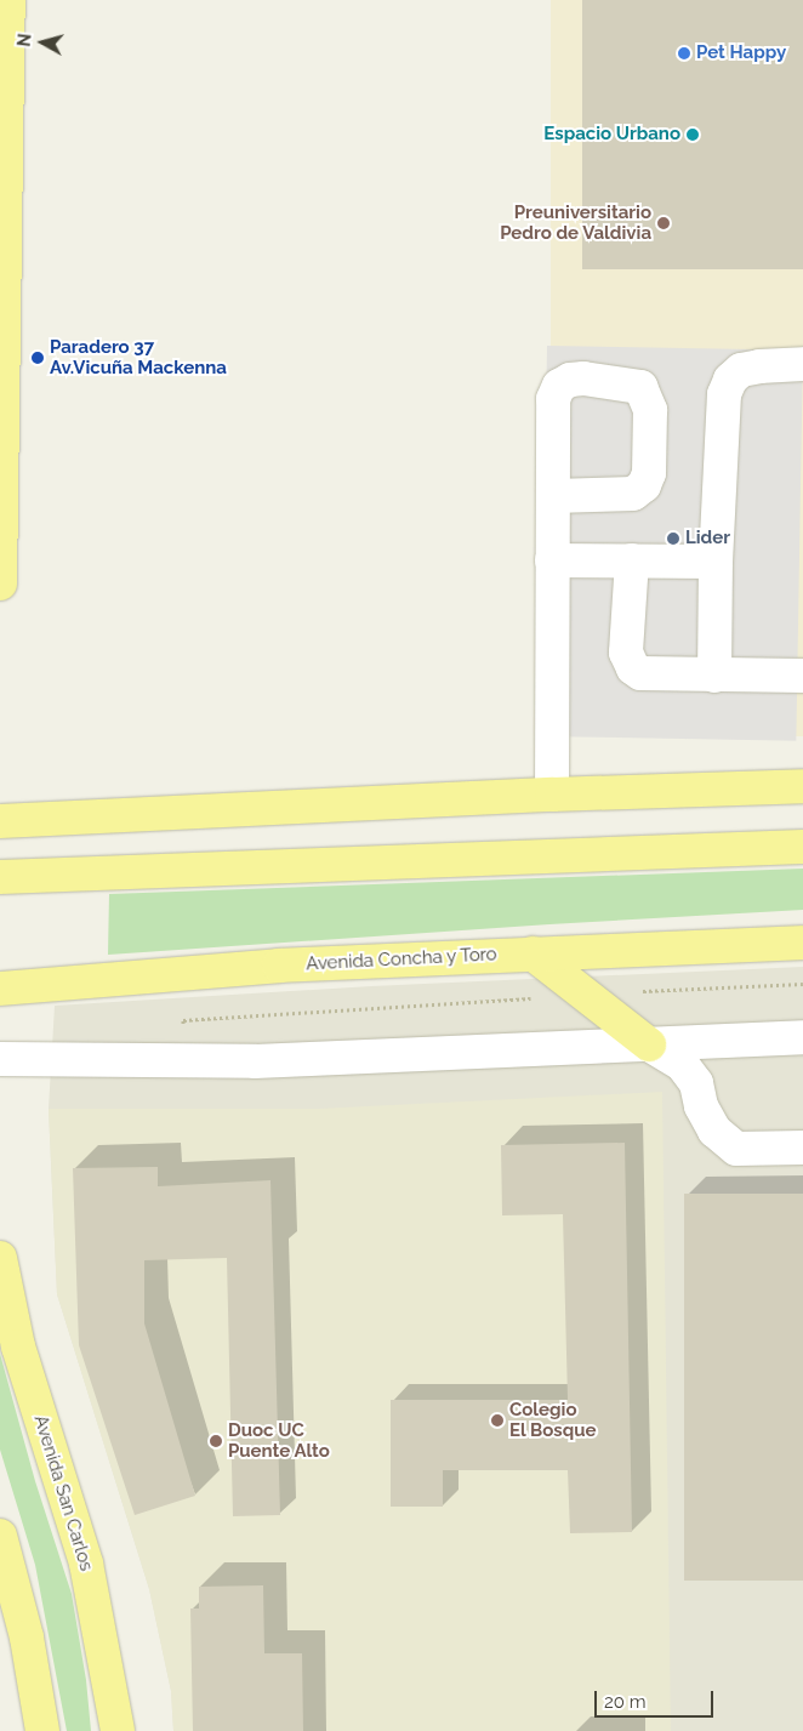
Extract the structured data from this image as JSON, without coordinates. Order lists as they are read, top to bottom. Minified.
{"streets":{"main road":["Avenida Concha y Toro","Avenida San Carlos"]},"places":["Pet Happy","Espacio Urbano","Preuniversitario Pedro de Valdivia","Paradero 37 Av.Vicuña Mackenna","Lider","Colegio El Bosque","Duoc UC Puente Alto"],"scale_bar":"20 m","north":"left"}
